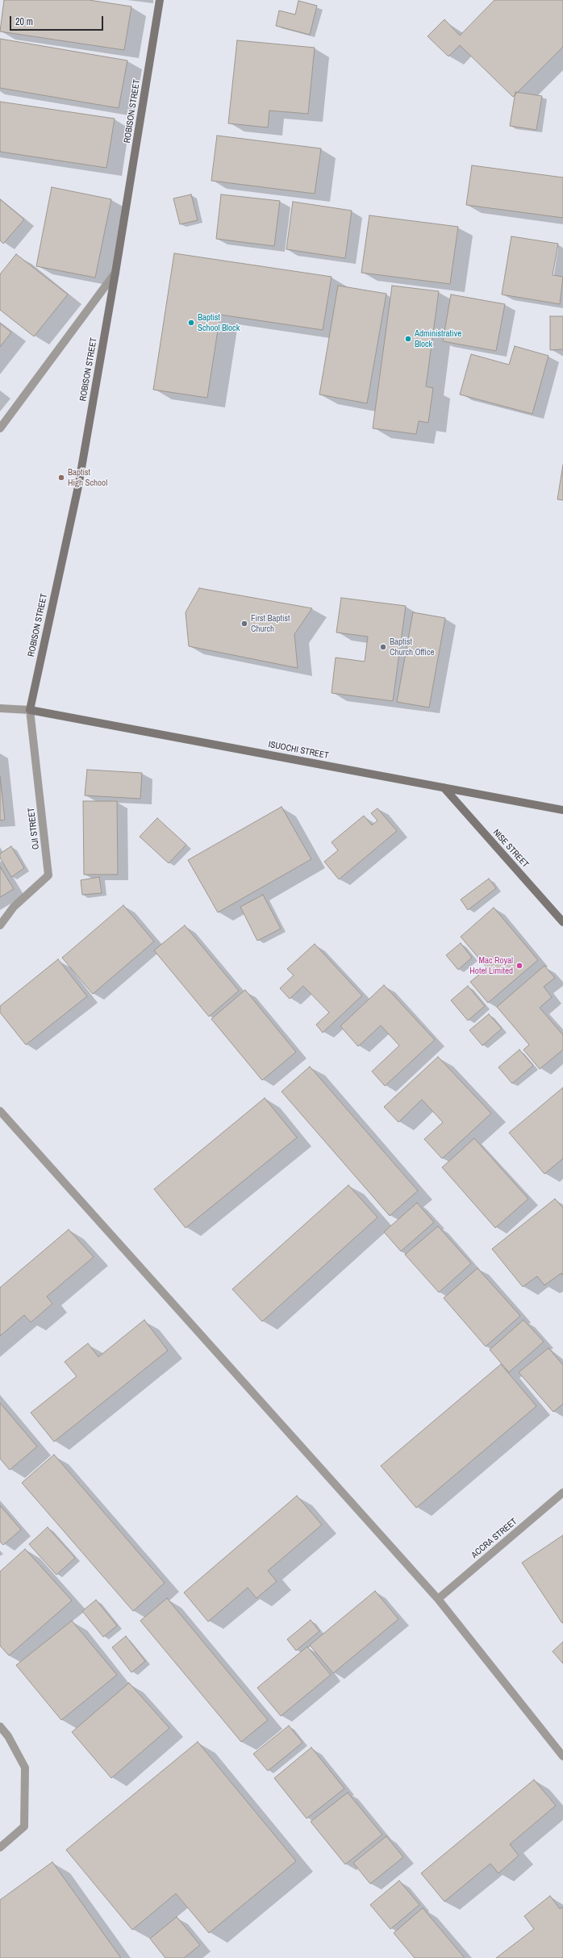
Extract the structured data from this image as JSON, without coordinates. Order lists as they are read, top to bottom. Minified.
{"streets":{"main road":["ROBISON STREET","ISUOCHI STREET","NISE STREET"],"street":["OJI STREET","ACCRA STREET"]},"crossings":[["ROBISON STREET","ISUOCHI STREET"],["ROBISON STREET","OJI STREET"],["ISUOCHI STREET","OJI STREET"],["ISUOCHI STREET","NISE STREET"]],"places":["Baptist School Block","Administrative Block","Baptist High School","First Baptist Church","Baptist Church Office","Mac Royal Hotel Limited"],"scale_bar":"20 m"}
